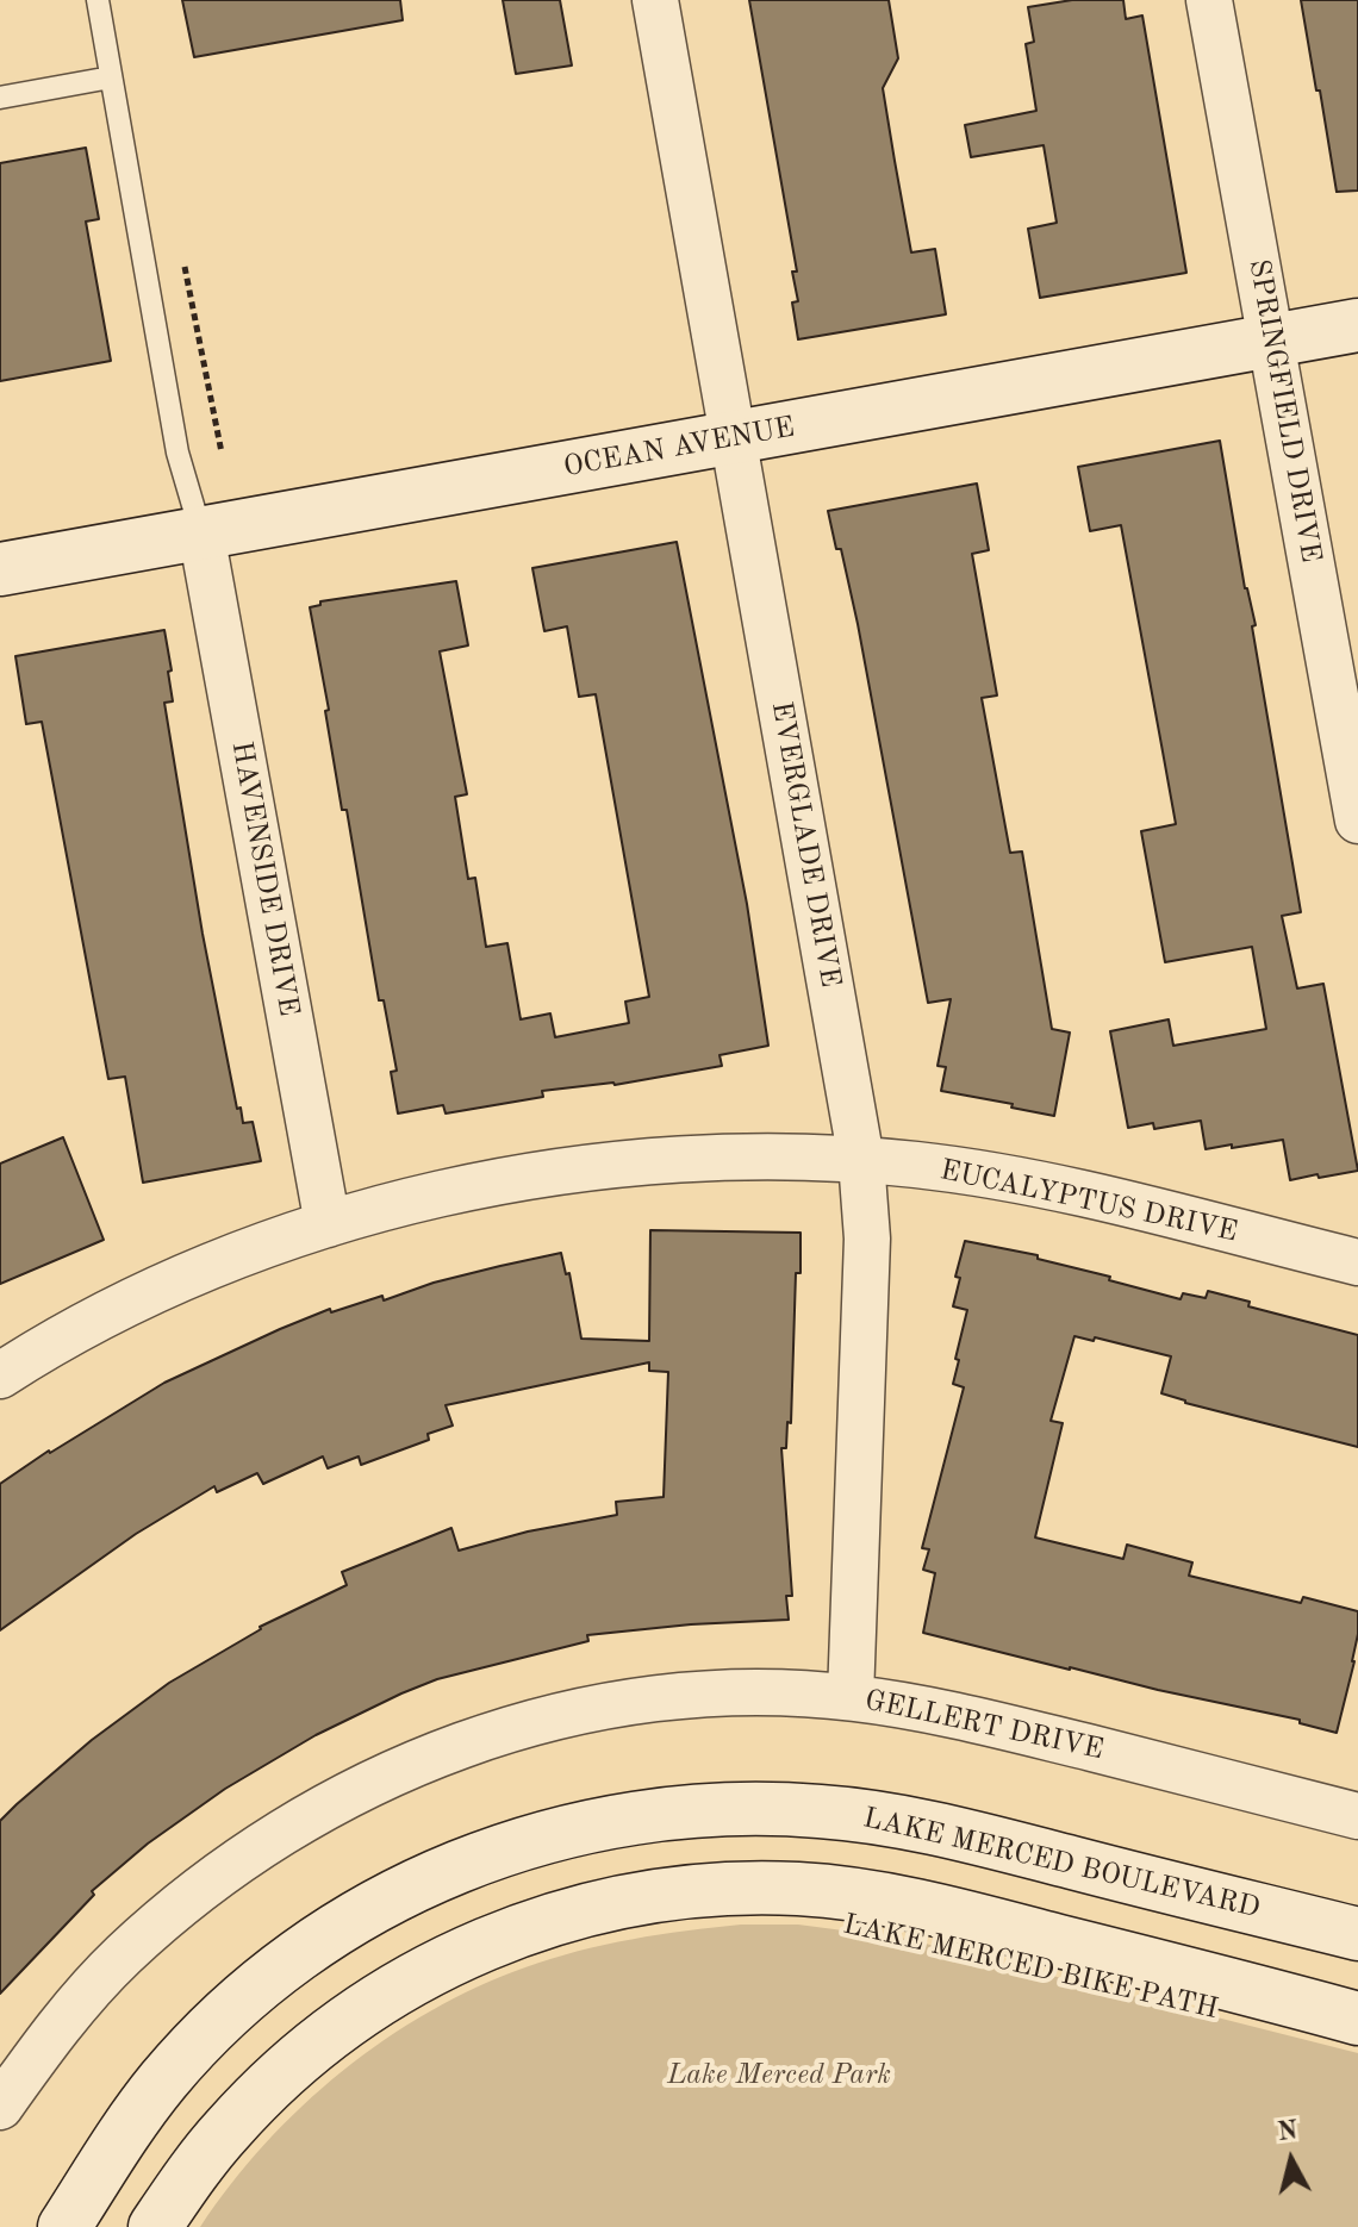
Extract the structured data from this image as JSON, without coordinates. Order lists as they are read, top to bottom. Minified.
{"streets":{"main road":["OCEAN AVENUE","LAKE MERCED BOULEVARD"],"street":["SPRINGFIELD DRIVE","EVERGLADE DRIVE","HAVENSIDE DRIVE","EUCALYPTUS DRIVE","GELLERT DRIVE"]},"crossings":[["SPRINGFIELD DRIVE","OCEAN AVENUE"],["OCEAN AVENUE","EVERGLADE DRIVE"],["OCEAN AVENUE","HAVENSIDE DRIVE"],["EVERGLADE DRIVE","EUCALYPTUS DRIVE"],["EVERGLADE DRIVE","GELLERT DRIVE"],["HAVENSIDE DRIVE","EUCALYPTUS DRIVE"]],"parks":["Lake Merced Park"],"north":"top"}
